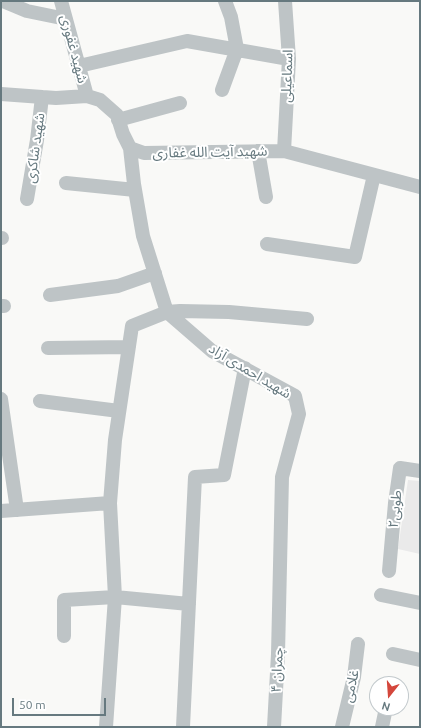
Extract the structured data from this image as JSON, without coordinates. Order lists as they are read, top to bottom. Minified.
{"streets":{"street":["شهید غفوری","اسماعیلی","شهید شاکری","شهید آیت الله غفاری","شهید احمدی آزاد","طوبی۲","چمران ۴","غلامی"]},"crossings":[["اسماعیلی","شهید آیت الله غفاری"],["شهید احمدی آزاد","چمران ۴"]],"scale_bar":"50 m","north":"bottom"}
